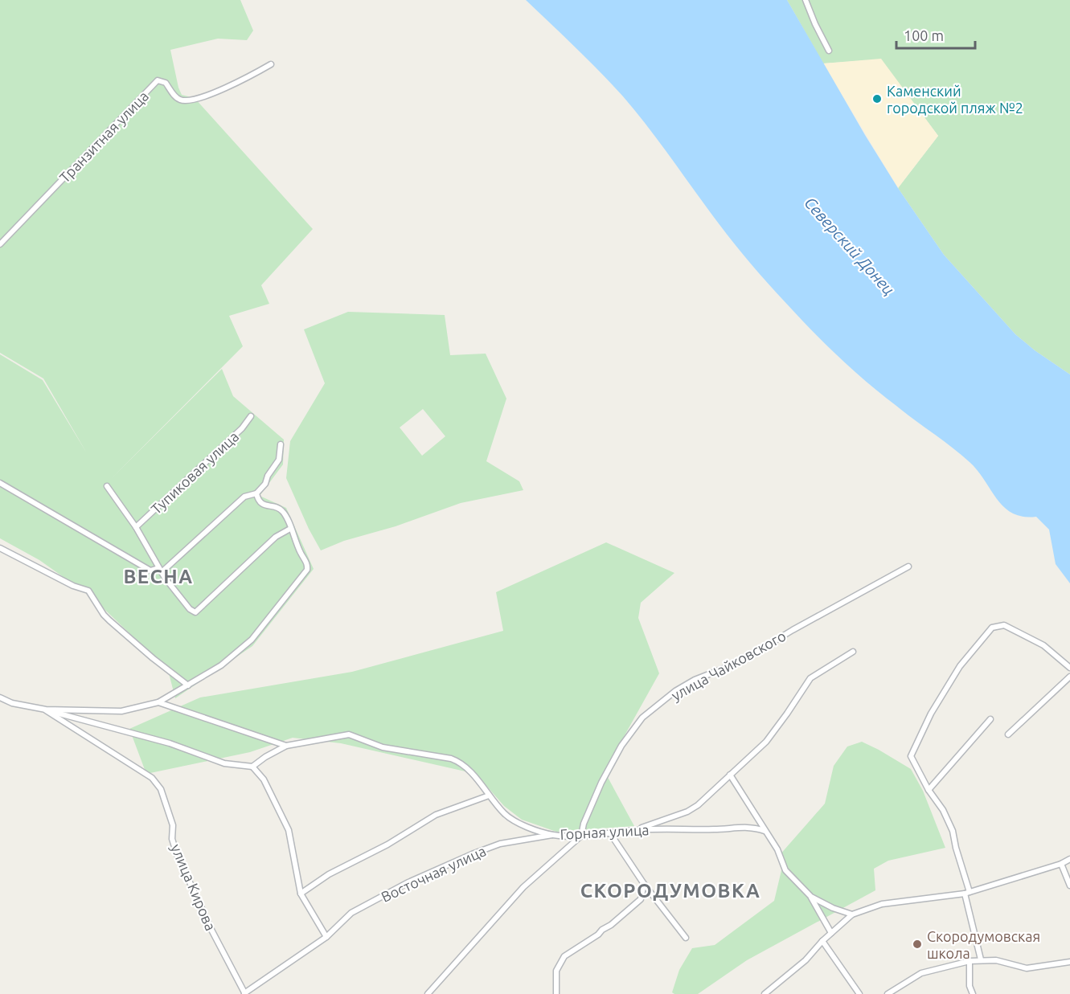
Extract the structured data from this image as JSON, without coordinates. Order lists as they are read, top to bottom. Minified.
{"streets":{"street":["Транзитная улица","Тупиковая улица","улица Чайковского","Горная улица","Восточная улица","улица Кирова"]},"crossings":[["улица Чайковского","Горная улица"],["Горная улица","Восточная улица"],["Восточная улица","улица Кирова"]],"districts":["ВЕСНА","СКОРОДУМОВКА"],"water":["Северский Донец"],"places":["Каменский городской пляж №2","Скородумовская школа"],"scale_bar":"100 m"}
